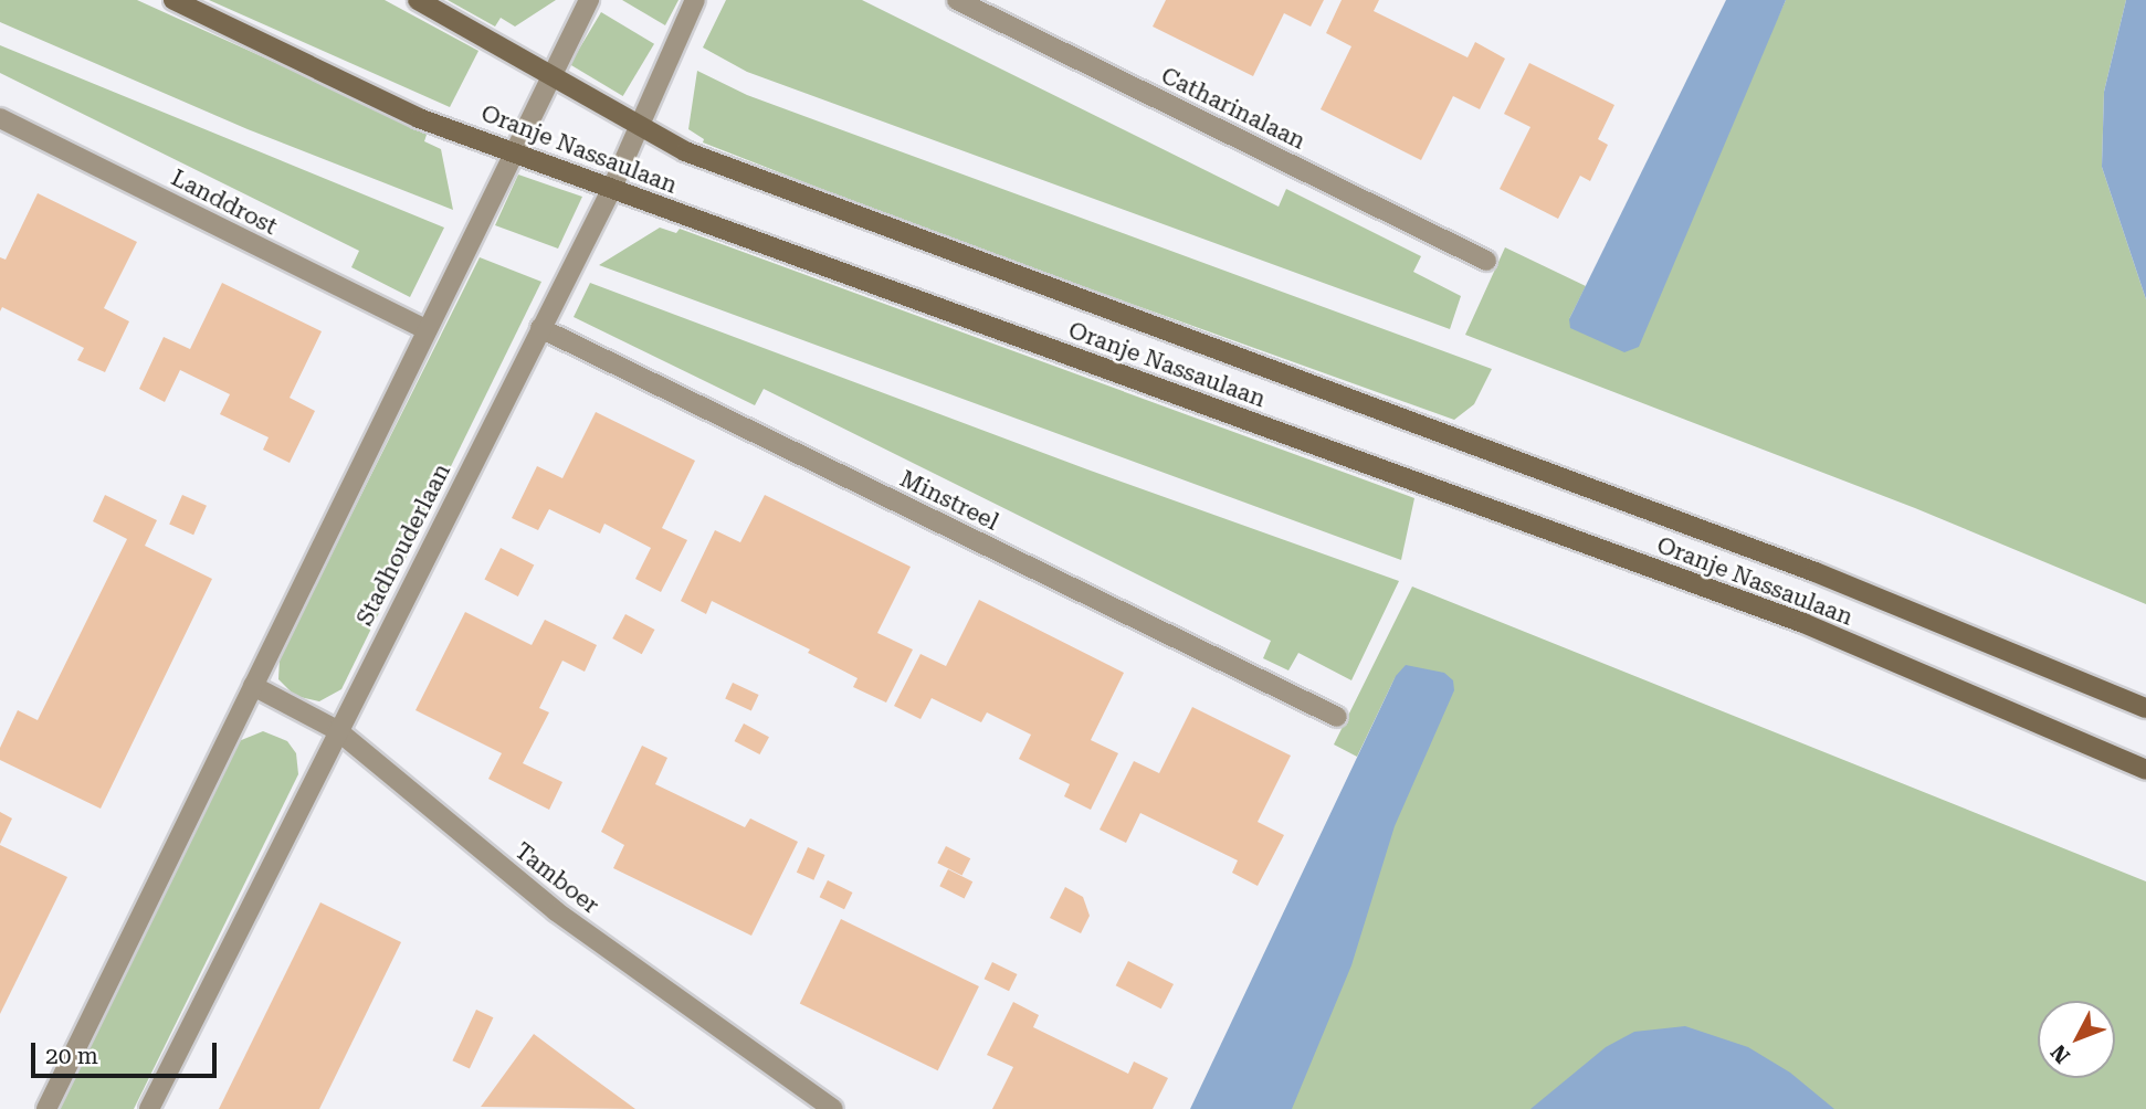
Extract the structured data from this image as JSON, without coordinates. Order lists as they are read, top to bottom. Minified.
{"streets":{"street":["Catharinalaan","Oranje Nassaulaan","Landdrost","Minstreel","Stadhouderlaan","Tamboer"]},"crossings":[["Oranje Nassaulaan","Stadhouderlaan"],["Minstreel","Stadhouderlaan"],["Stadhouderlaan","Tamboer"]],"scale_bar":"20 m","north":"bottom left"}
